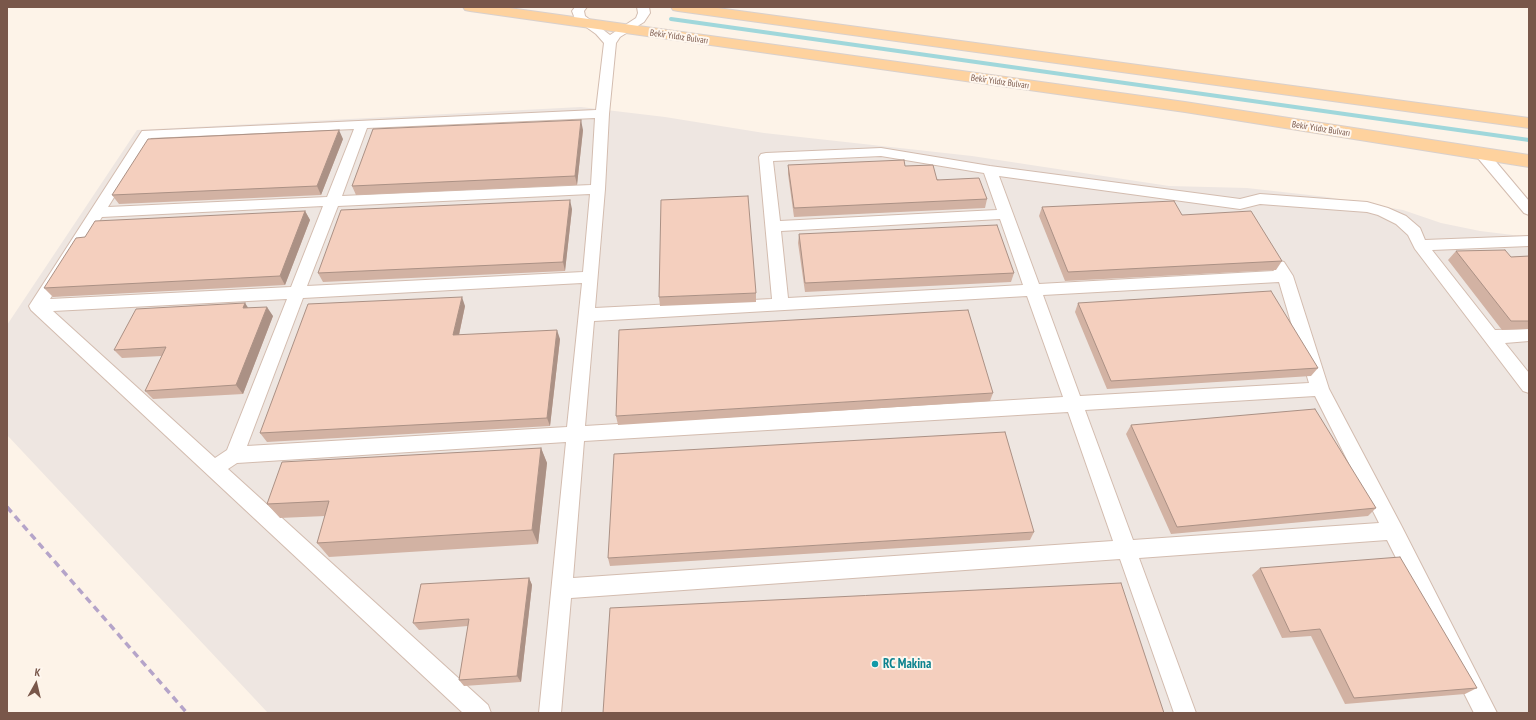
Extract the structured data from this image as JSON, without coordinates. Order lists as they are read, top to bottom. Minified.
{"streets":{"main road":["Bekir Yıldız Bulvarı"]},"places":["RC Makina"],"north":"top"}
